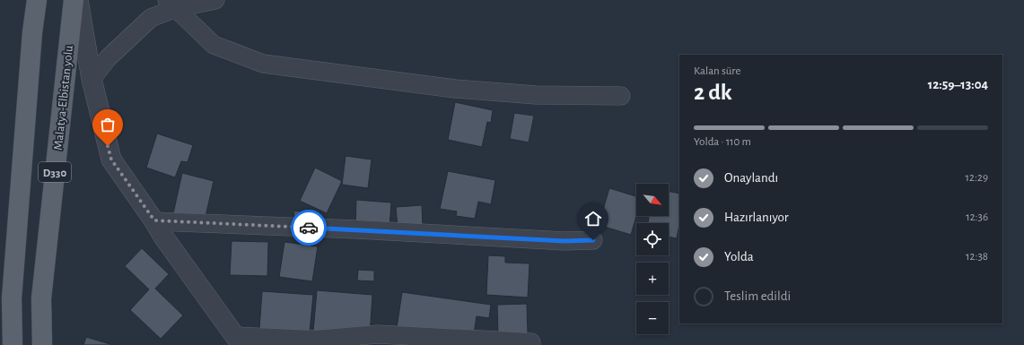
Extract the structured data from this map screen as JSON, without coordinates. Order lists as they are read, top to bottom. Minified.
{"streets":{"main road":["Malatya-Elbistan yolu","D330"]},"north":"bottom right","page":{"heading":["2 dk","Kalan süre","12:59–13:04"],"bar":"Yolda · 110 m","list":[["Onaylandı","12:29"],["Hazırlanıyor","12:36"],["Yolda","12:38"],"Teslim edildi"],"map_buttons":["+","−"]}}
